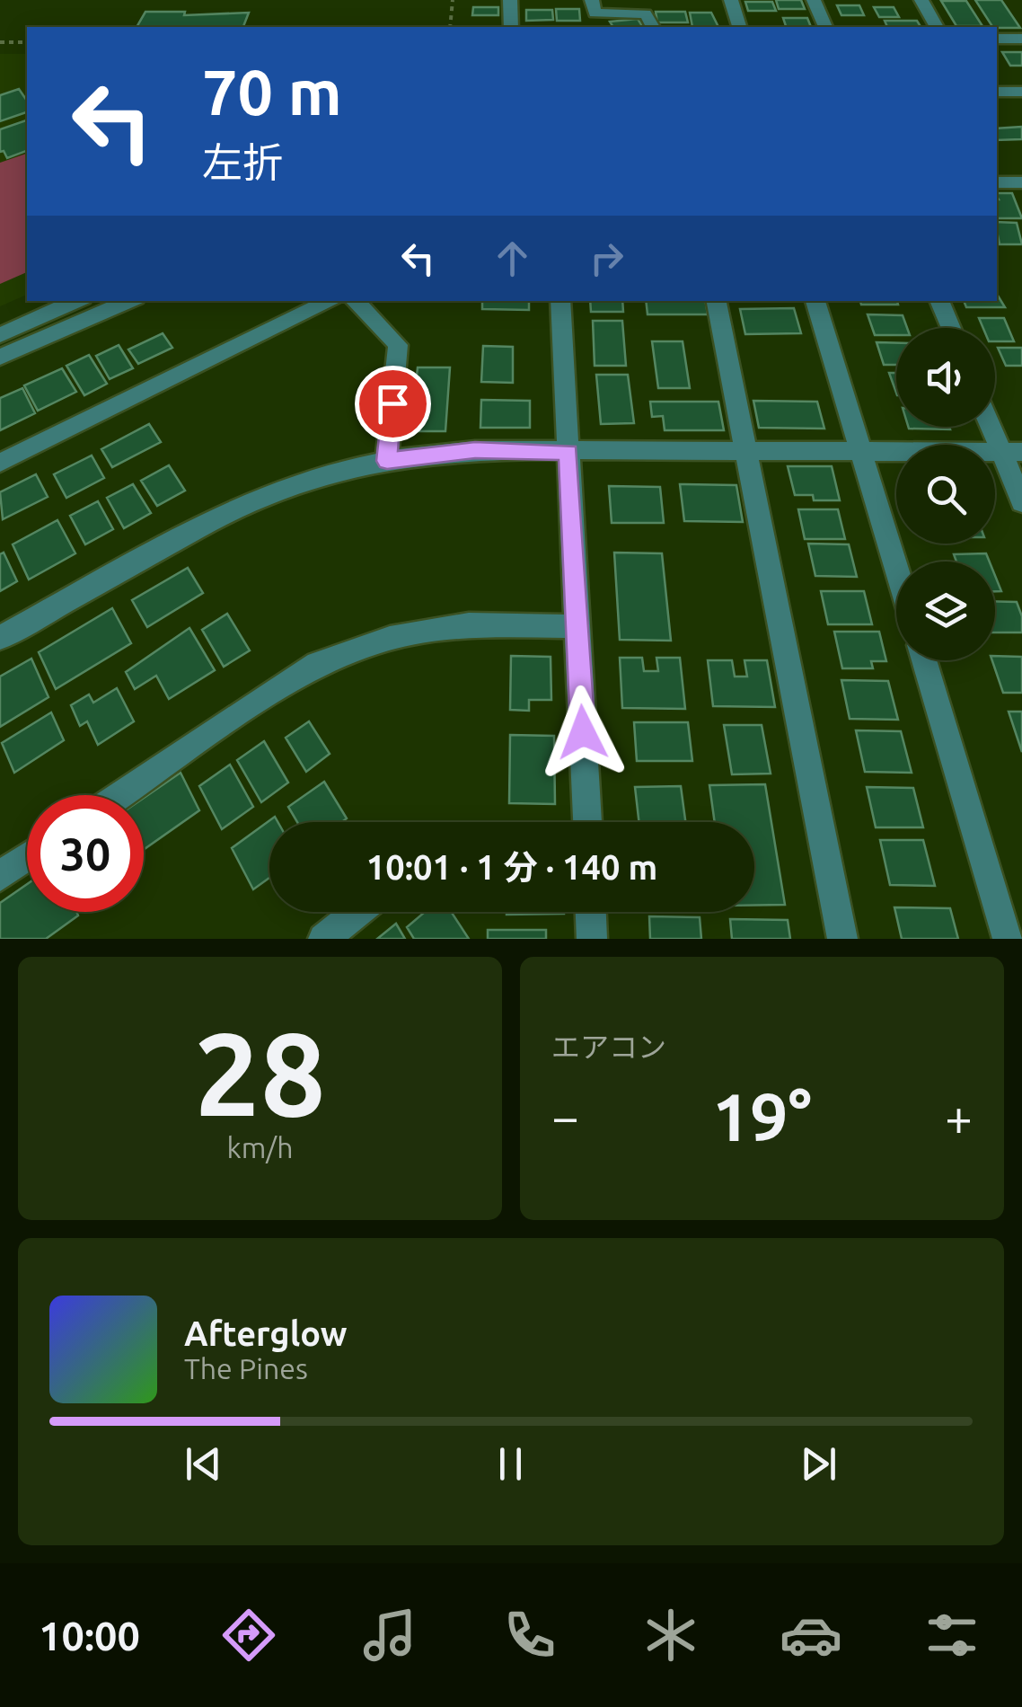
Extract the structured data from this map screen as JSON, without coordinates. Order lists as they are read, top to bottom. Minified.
{"page":{"turn":["70 m","左折"],"limit":"30","trip":"10:01 · 1 分 · 140 m","tile":[["28","km/h"],"エアコン"],"heat":["−","19°","+"],"song":["Afterglow","The Pines"],"tabs":"10:00"}}
